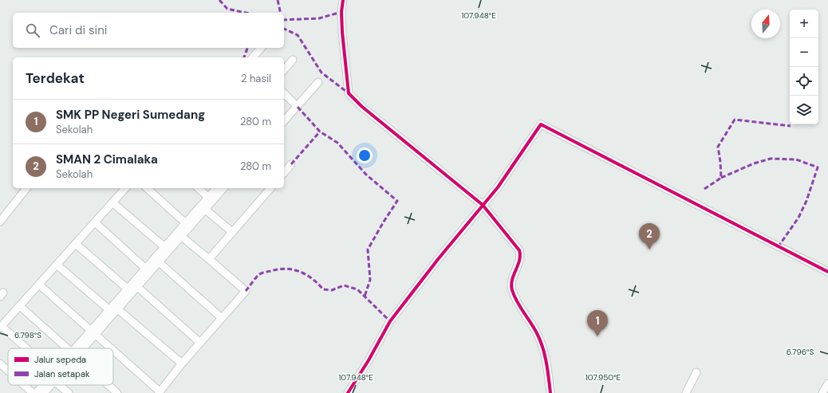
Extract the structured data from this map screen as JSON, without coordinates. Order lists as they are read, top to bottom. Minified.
{"legend":["Jalur sepeda","Jalan setapak"],"north":"top","page":{"map_buttons":["+","−"],"search":"Cari di sini","heading":["Terdekat","2 hasil"],"list":[{"mark":"1","name":"SMK PP Negeri Sumedang","note":"Sekolah","value":"280 m"},{"mark":"2","name":"SMAN 2 Cimalaka","note":"Sekolah","value":"280 m"}],"pins":["2","1"]},"coordinates":["107.948°E","6.798°S","6.796°S","107.950°E"]}
